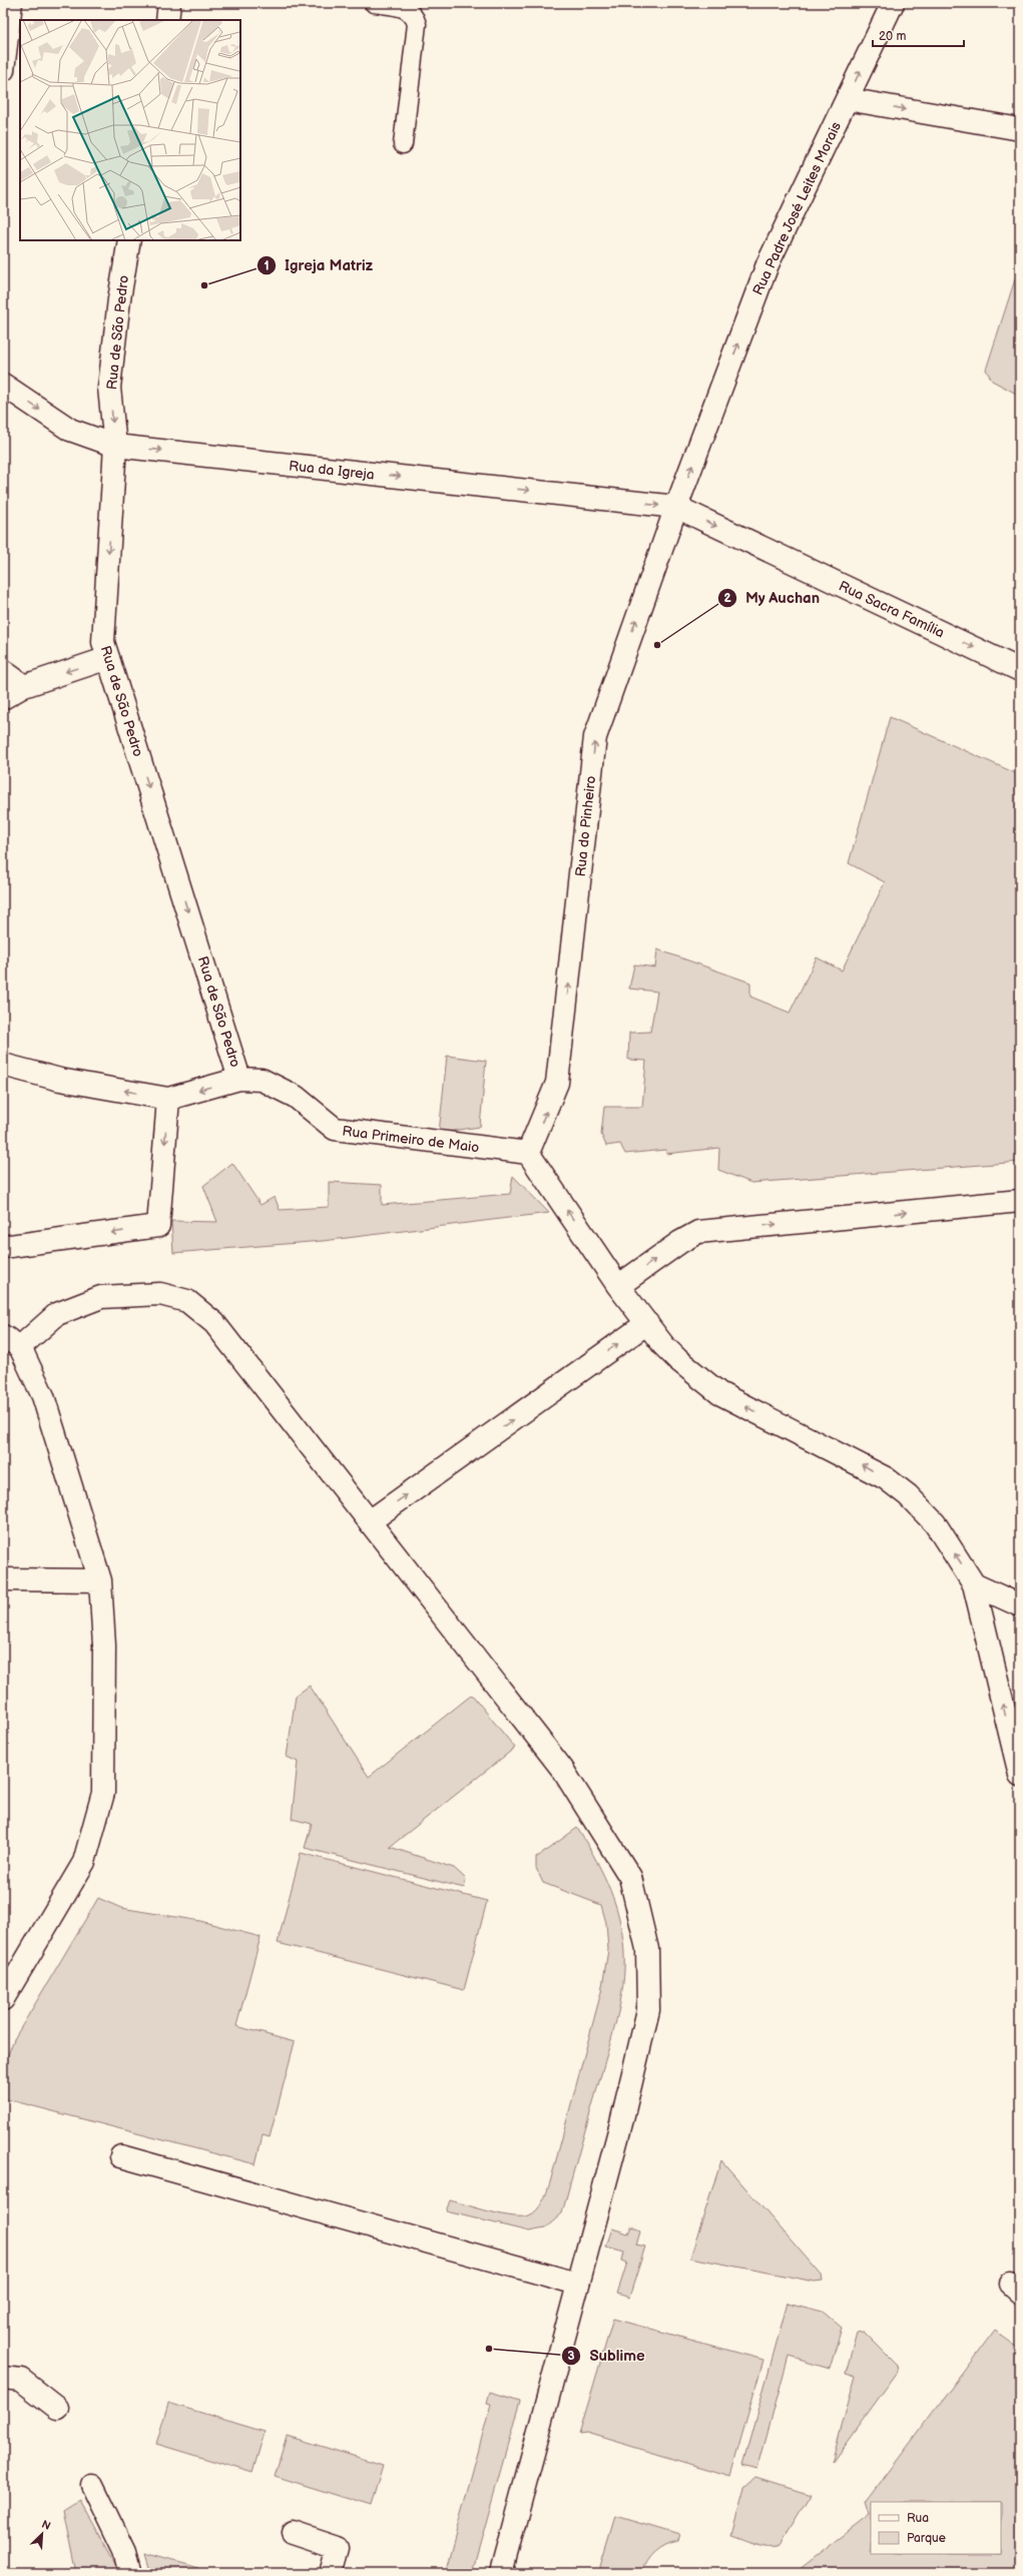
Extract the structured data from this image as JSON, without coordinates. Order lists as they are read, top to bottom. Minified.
{"streets":{"street":["Rua Padre José Leites Morais","Rua de São Pedro","Rua da Igreja","Rua Sacra Família","Rua do Pinheiro","Rua Primeiro de Maio"]},"crossings":[["Rua Padre José Leites Morais","Rua da Igreja"],["Rua Padre José Leites Morais","Rua Sacra Família"],["Rua Padre José Leites Morais","Rua do Pinheiro"],["Rua de São Pedro","Rua da Igreja"],["Rua de São Pedro","Rua Primeiro de Maio"],["Rua da Igreja","Rua Sacra Família"],["Rua da Igreja","Rua do Pinheiro"],["Rua Sacra Família","Rua do Pinheiro"],["Rua do Pinheiro","Rua Primeiro de Maio"]],"one_way":["Rua Padre José Leites Morais","Rua de São Pedro","Rua da Igreja","Rua Sacra Família","Rua do Pinheiro","Rua Primeiro de Maio"],"places":["Igreja Matriz","My Auchan","Sublime"],"legend":["Rua","Parque"],"scale_bar":"20 m","north":"top right"}
